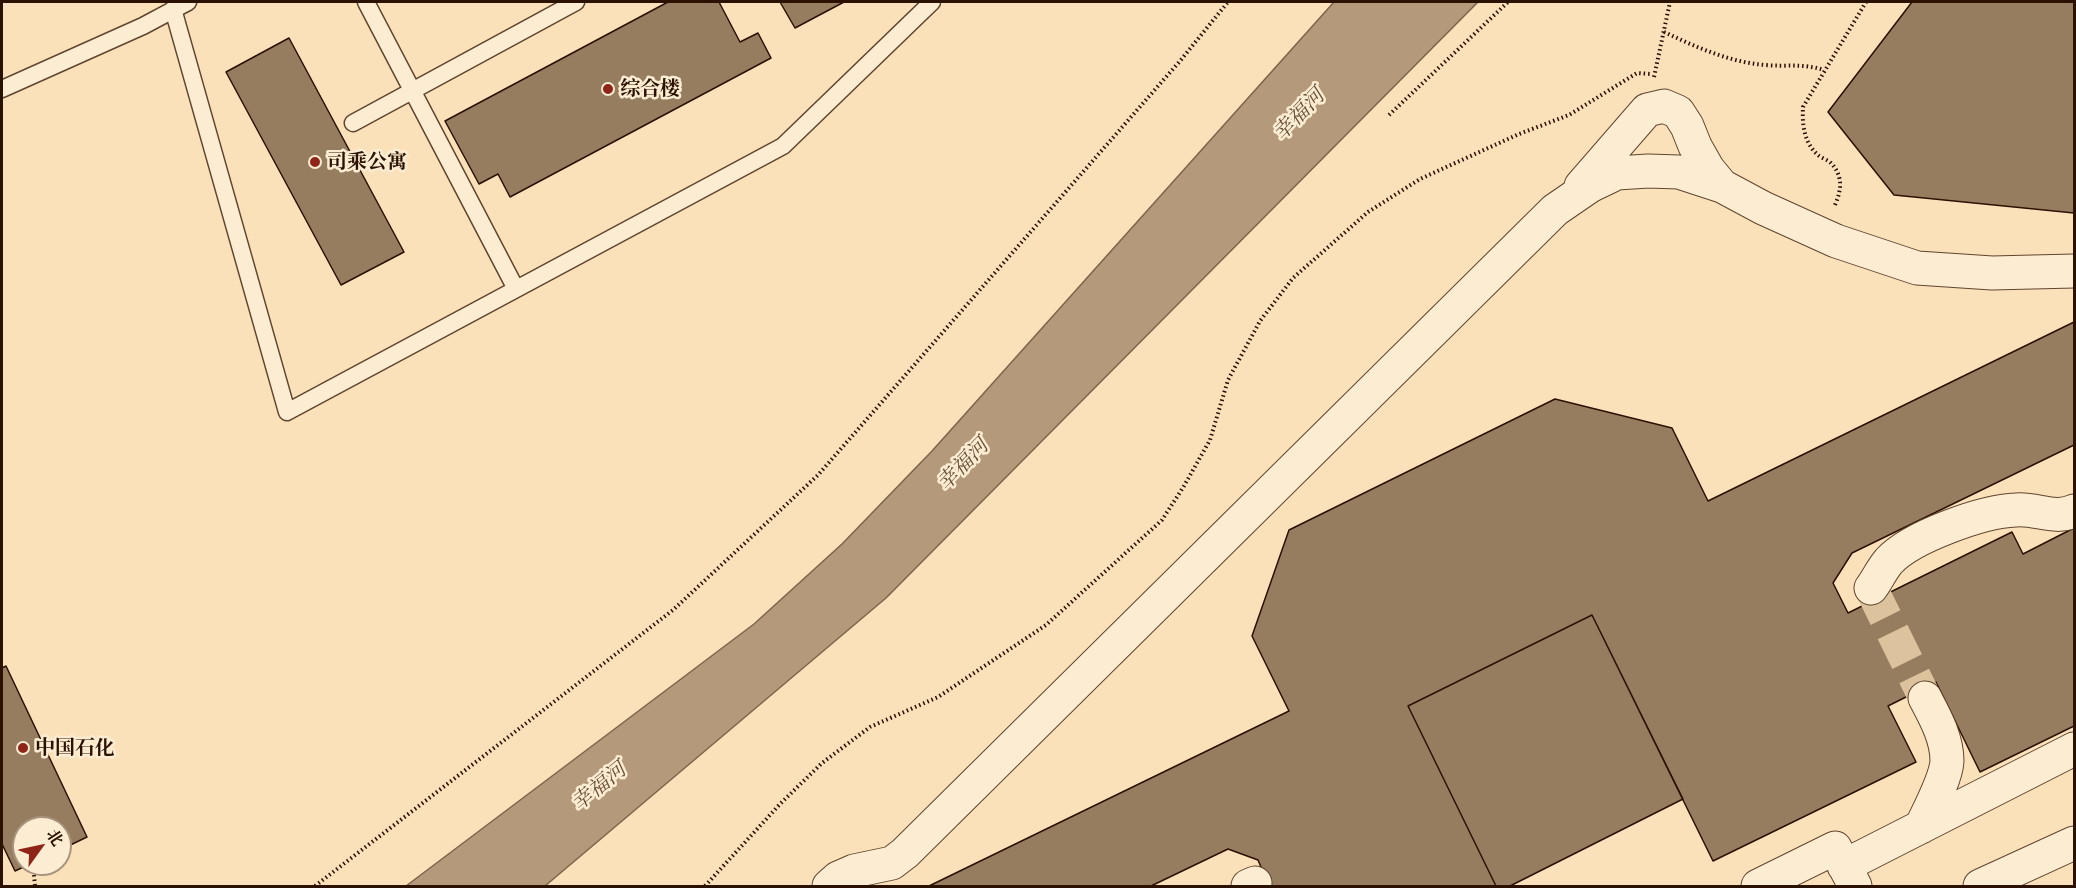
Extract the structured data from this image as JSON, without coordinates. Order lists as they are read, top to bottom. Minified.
{"water":["幸福河"],"places":["综合楼","司乘公寓","中国石化"],"north":"top right"}
